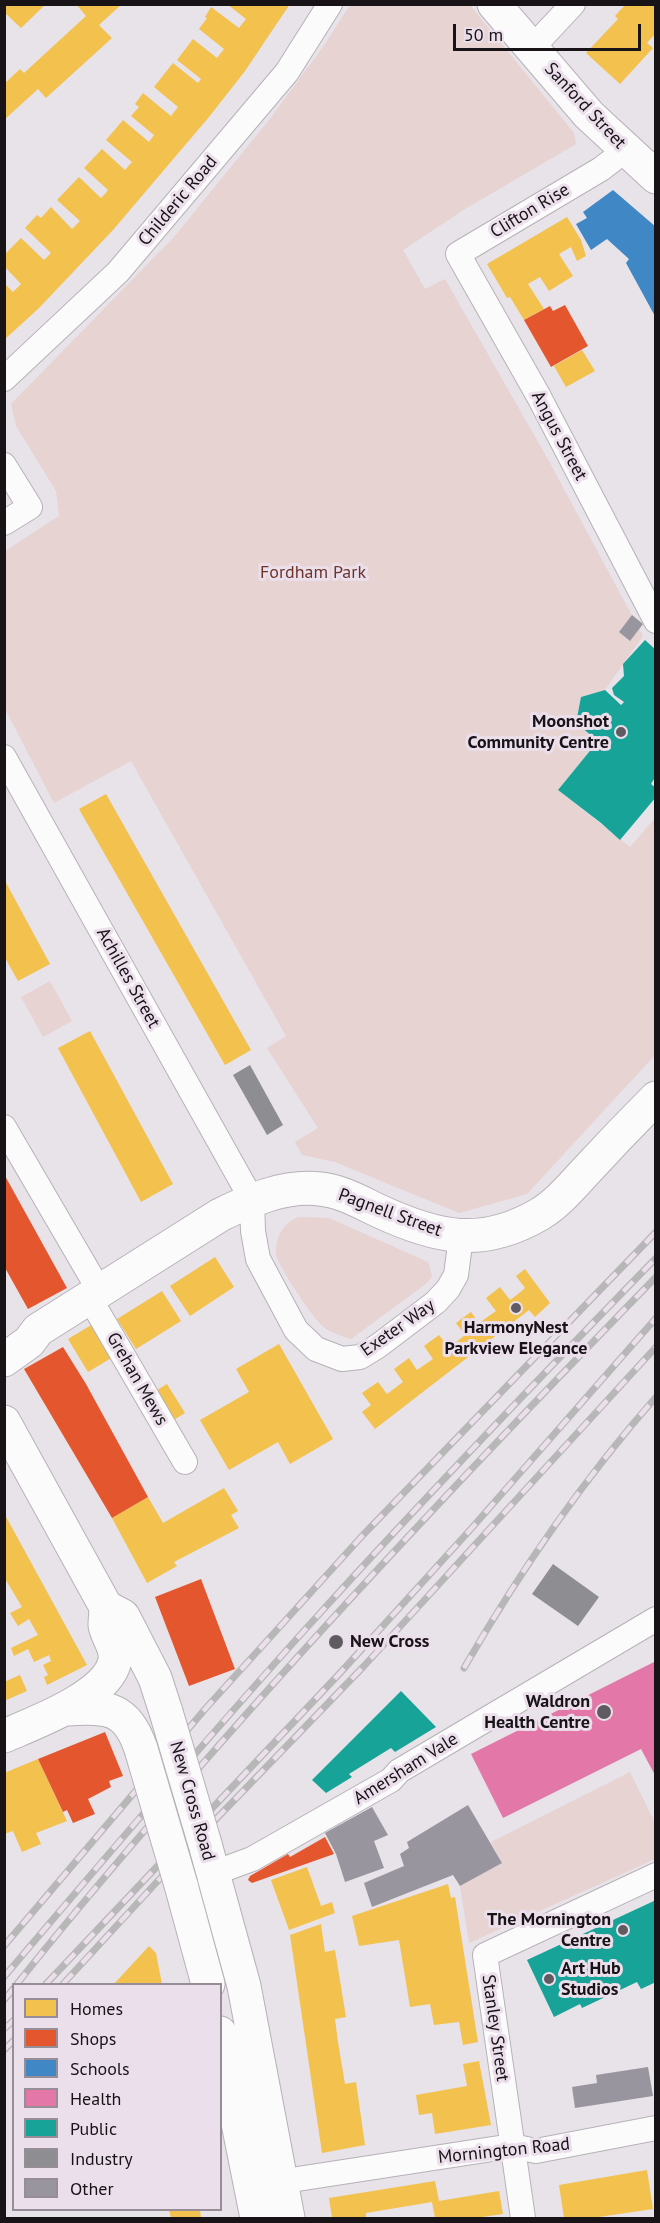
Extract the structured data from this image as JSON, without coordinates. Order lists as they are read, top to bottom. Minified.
{"streets":{"main road":["Sanford Street","Pagnell Street","New Cross Road"],"street":["Childeric Road","Clifton Rise","Angus Street","Achilles Street","Exeter Way","Grehan Mews","Amersham Vale","Stanley Street","Mornington Road"]},"crossings":[["Sanford Street","Clifton Rise"],["Clifton Rise","Angus Street"],["Achilles Street","Pagnell Street"],["Achilles Street","Exeter Way"],["Pagnell Street","Exeter Way"],["Pagnell Street","Grehan Mews"],["Amersham Vale","New Cross Road"],["New Cross Road","Mornington Road"],["Stanley Street","Mornington Road"]],"parks":["Fordham Park"],"places":["Moonshot Community Centre","HarmonyNest Parkview Elegance","New Cross","Waldron Health Centre","The Mornington Centre","Art Hub Studios"],"legend":["Homes","Shops","Schools","Health","Public","Industry","Other"],"scale_bar":"50 m"}
